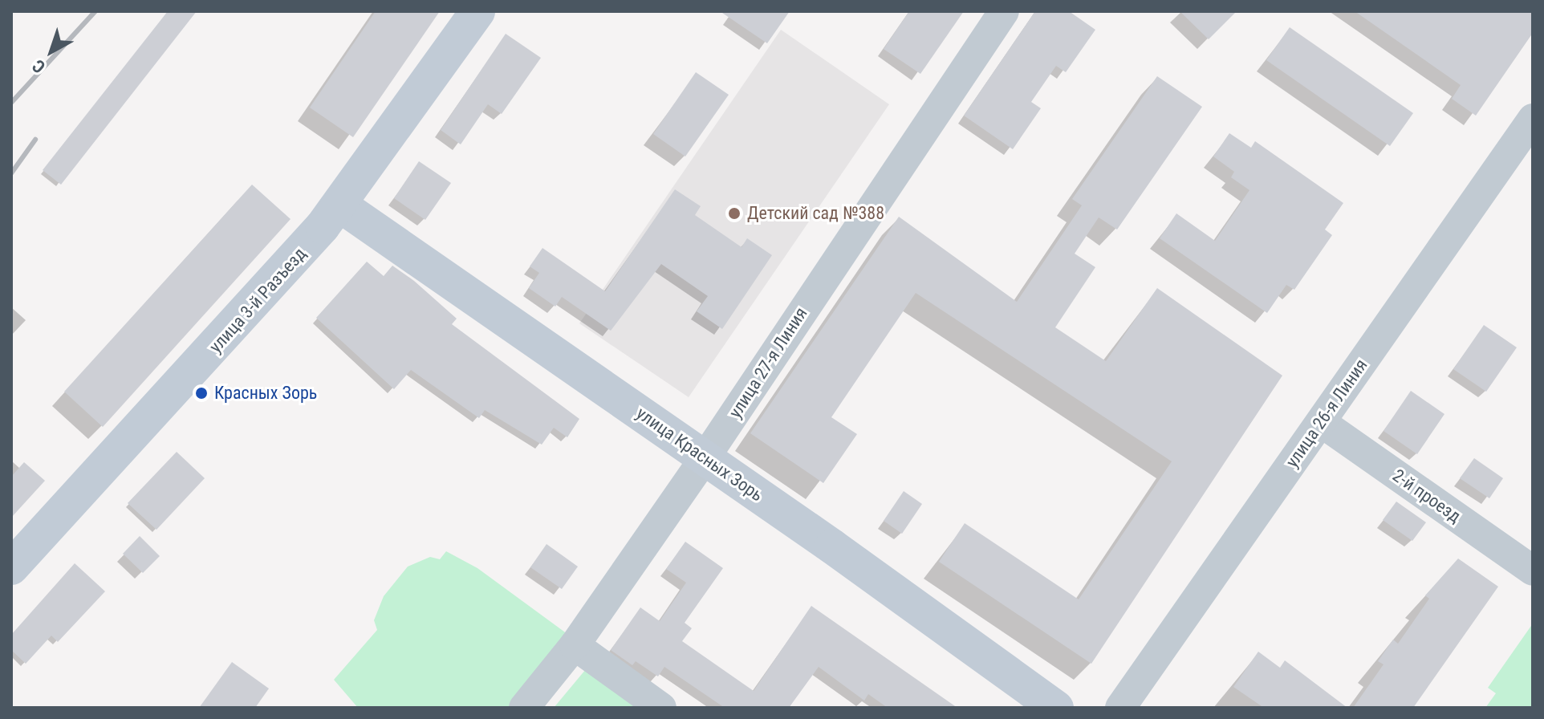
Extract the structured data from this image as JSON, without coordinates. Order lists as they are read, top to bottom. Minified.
{"streets":{"street":["улица 3-й Разъезд","улица 27-я Линия","улица 26-я Линия","улица Красных Зорь","2-й проезд"]},"crossings":[["улица 3-й Разъезд","улица Красных Зорь"],["улица 27-я Линия","улица Красных Зорь"],["улица 26-я Линия","2-й проезд"]],"places":["Детский сад №388","Красных Зорь"],"north":"bottom left"}
